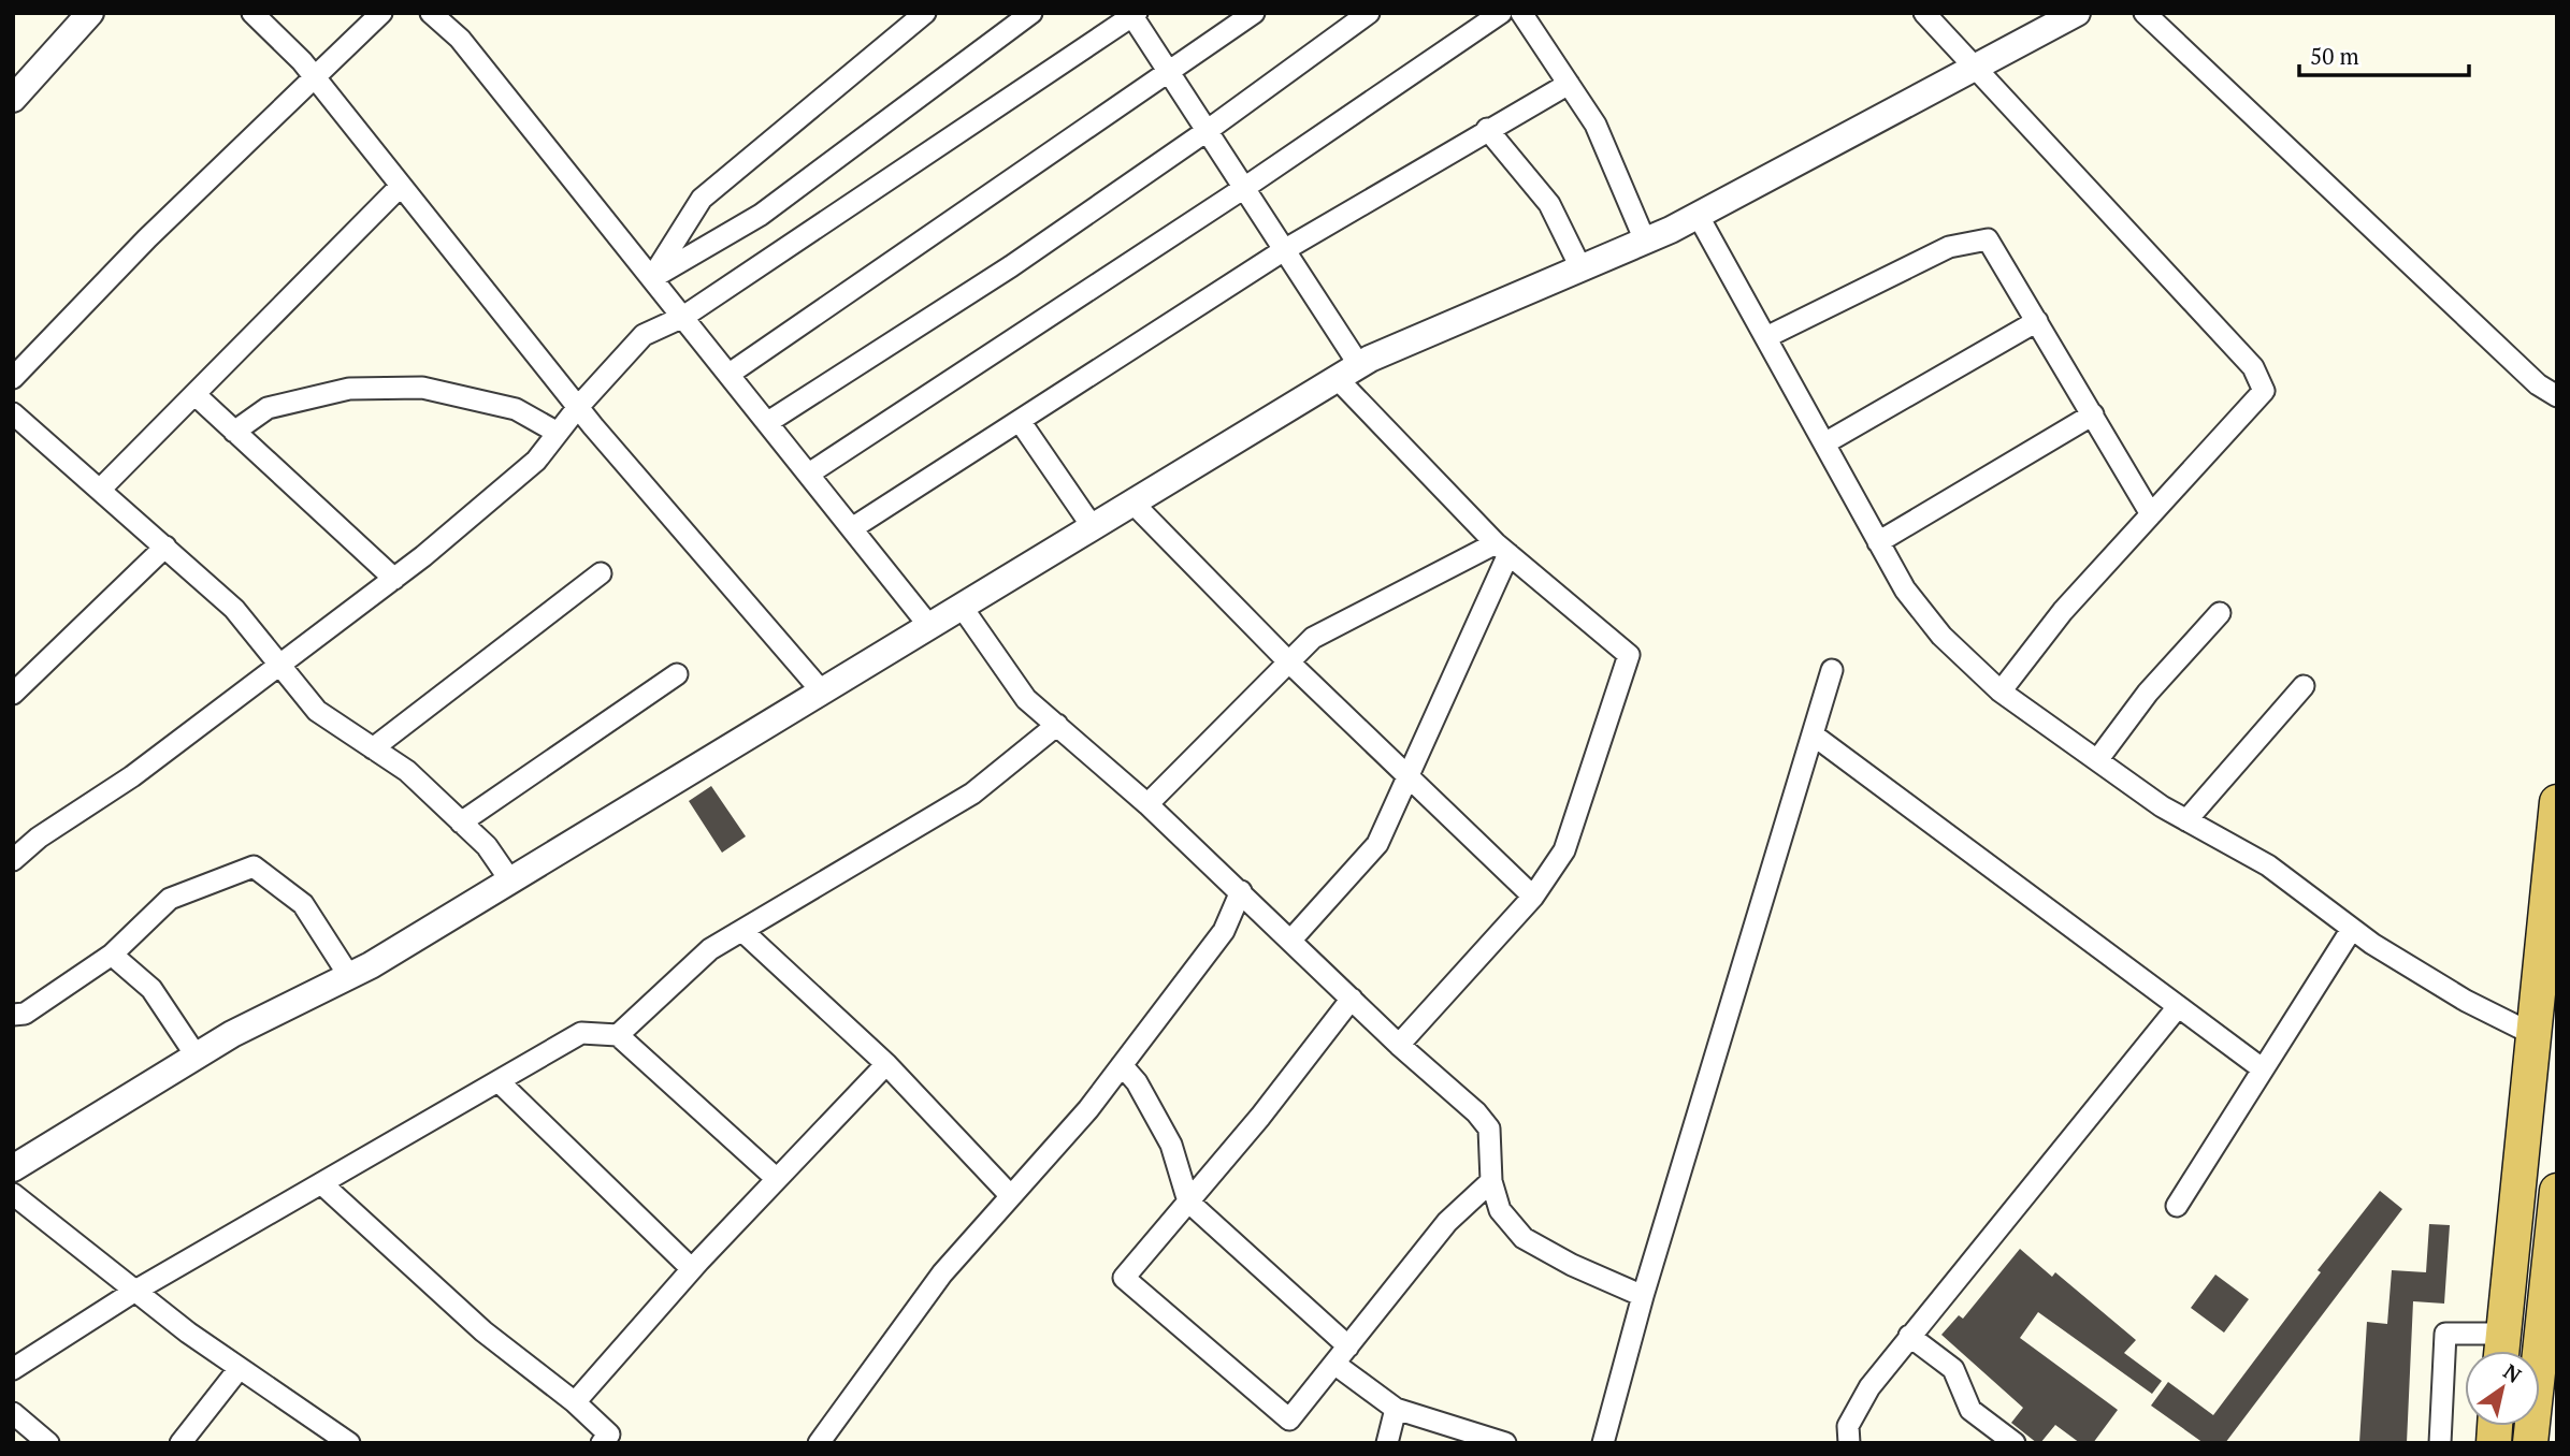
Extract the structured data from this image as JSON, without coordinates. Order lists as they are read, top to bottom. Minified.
{"scale_bar":"50 m","north":"top right"}
